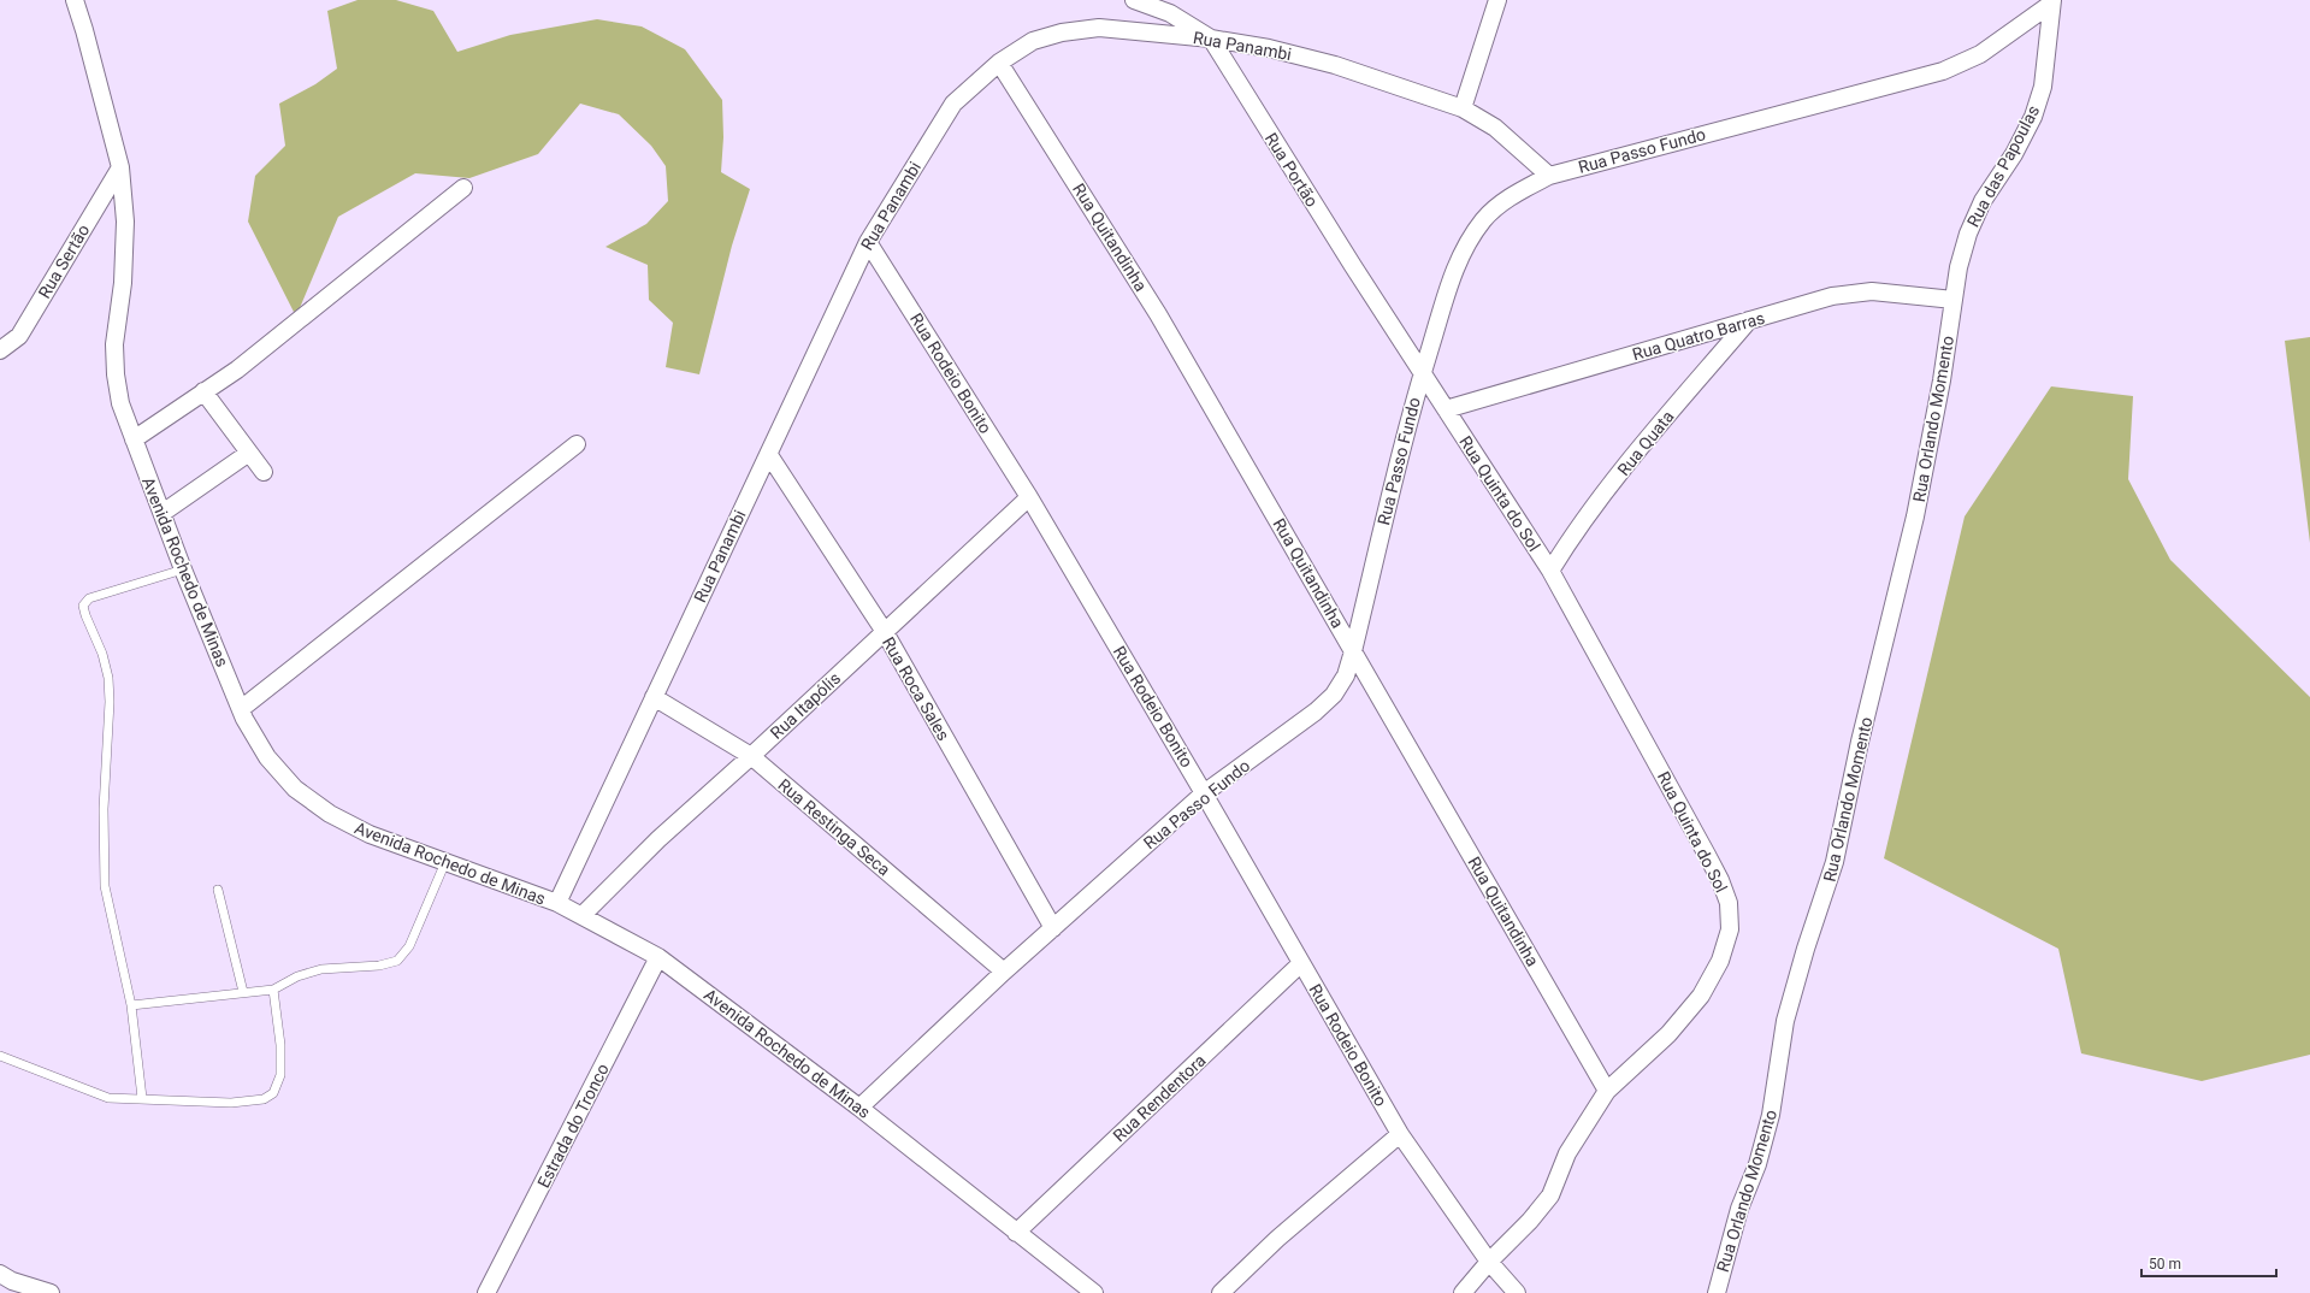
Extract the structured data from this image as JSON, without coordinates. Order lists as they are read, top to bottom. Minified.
{"streets":{"street":["Rua Panambi","Rua Passo Fundo","Rua das Papoulas","Rua Portão","Rua Quitandinha","Rua Sertão","Rua Quatro Barras","Rua Rodeio Bonito","Rua Orlando Momento","Rua Quata","Rua Quinta do Sol","Avenida Rochedo de Minas","Rua Roca Sales","Rua Itapólis","Rua Restinga Seca","Rua Rendentora","Estrada do Tronco"]},"crossings":[["Rua Panambi","Rua Passo Fundo"],["Rua Panambi","Rua Portão"],["Rua Panambi","Rua Quitandinha"],["Rua Panambi","Rua Rodeio Bonito"],["Rua Panambi","Avenida Rochedo de Minas"],["Rua Panambi","Rua Roca Sales"],["Rua Panambi","Rua Restinga Seca"],["Rua Passo Fundo","Rua das Papoulas"],["Rua Passo Fundo","Rua Portão"],["Rua Passo Fundo","Rua Quitandinha"],["Rua Passo Fundo","Rua Rodeio Bonito"],["Rua Passo Fundo","Rua Quinta do Sol"],["Rua Passo Fundo","Avenida Rochedo de Minas"],["Rua Passo Fundo","Rua Roca Sales"],["Rua Passo Fundo","Rua Restinga Seca"],["Rua das Papoulas","Rua Quatro Barras"],["Rua das Papoulas","Rua Orlando Momento"],["Rua Portão","Rua Quinta do Sol"],["Rua Quitandinha","Rua Quinta do Sol"],["Rua Sertão","Avenida Rochedo de Minas"],["Rua Quatro Barras","Rua Orlando Momento"],["Rua Quatro Barras","Rua Quata"],["Rua Quatro Barras","Rua Quinta do Sol"],["Rua Rodeio Bonito","Rua Quinta do Sol"],["Rua Rodeio Bonito","Rua Itapólis"],["Rua Rodeio Bonito","Rua Rendentora"],["Rua Quata","Rua Quinta do Sol"],["Avenida Rochedo de Minas","Rua Itapólis"],["Avenida Rochedo de Minas","Rua Rendentora"],["Avenida Rochedo de Minas","Estrada do Tronco"],["Rua Roca Sales","Rua Itapólis"],["Rua Itapólis","Rua Restinga Seca"]],"scale_bar":"50 m"}
